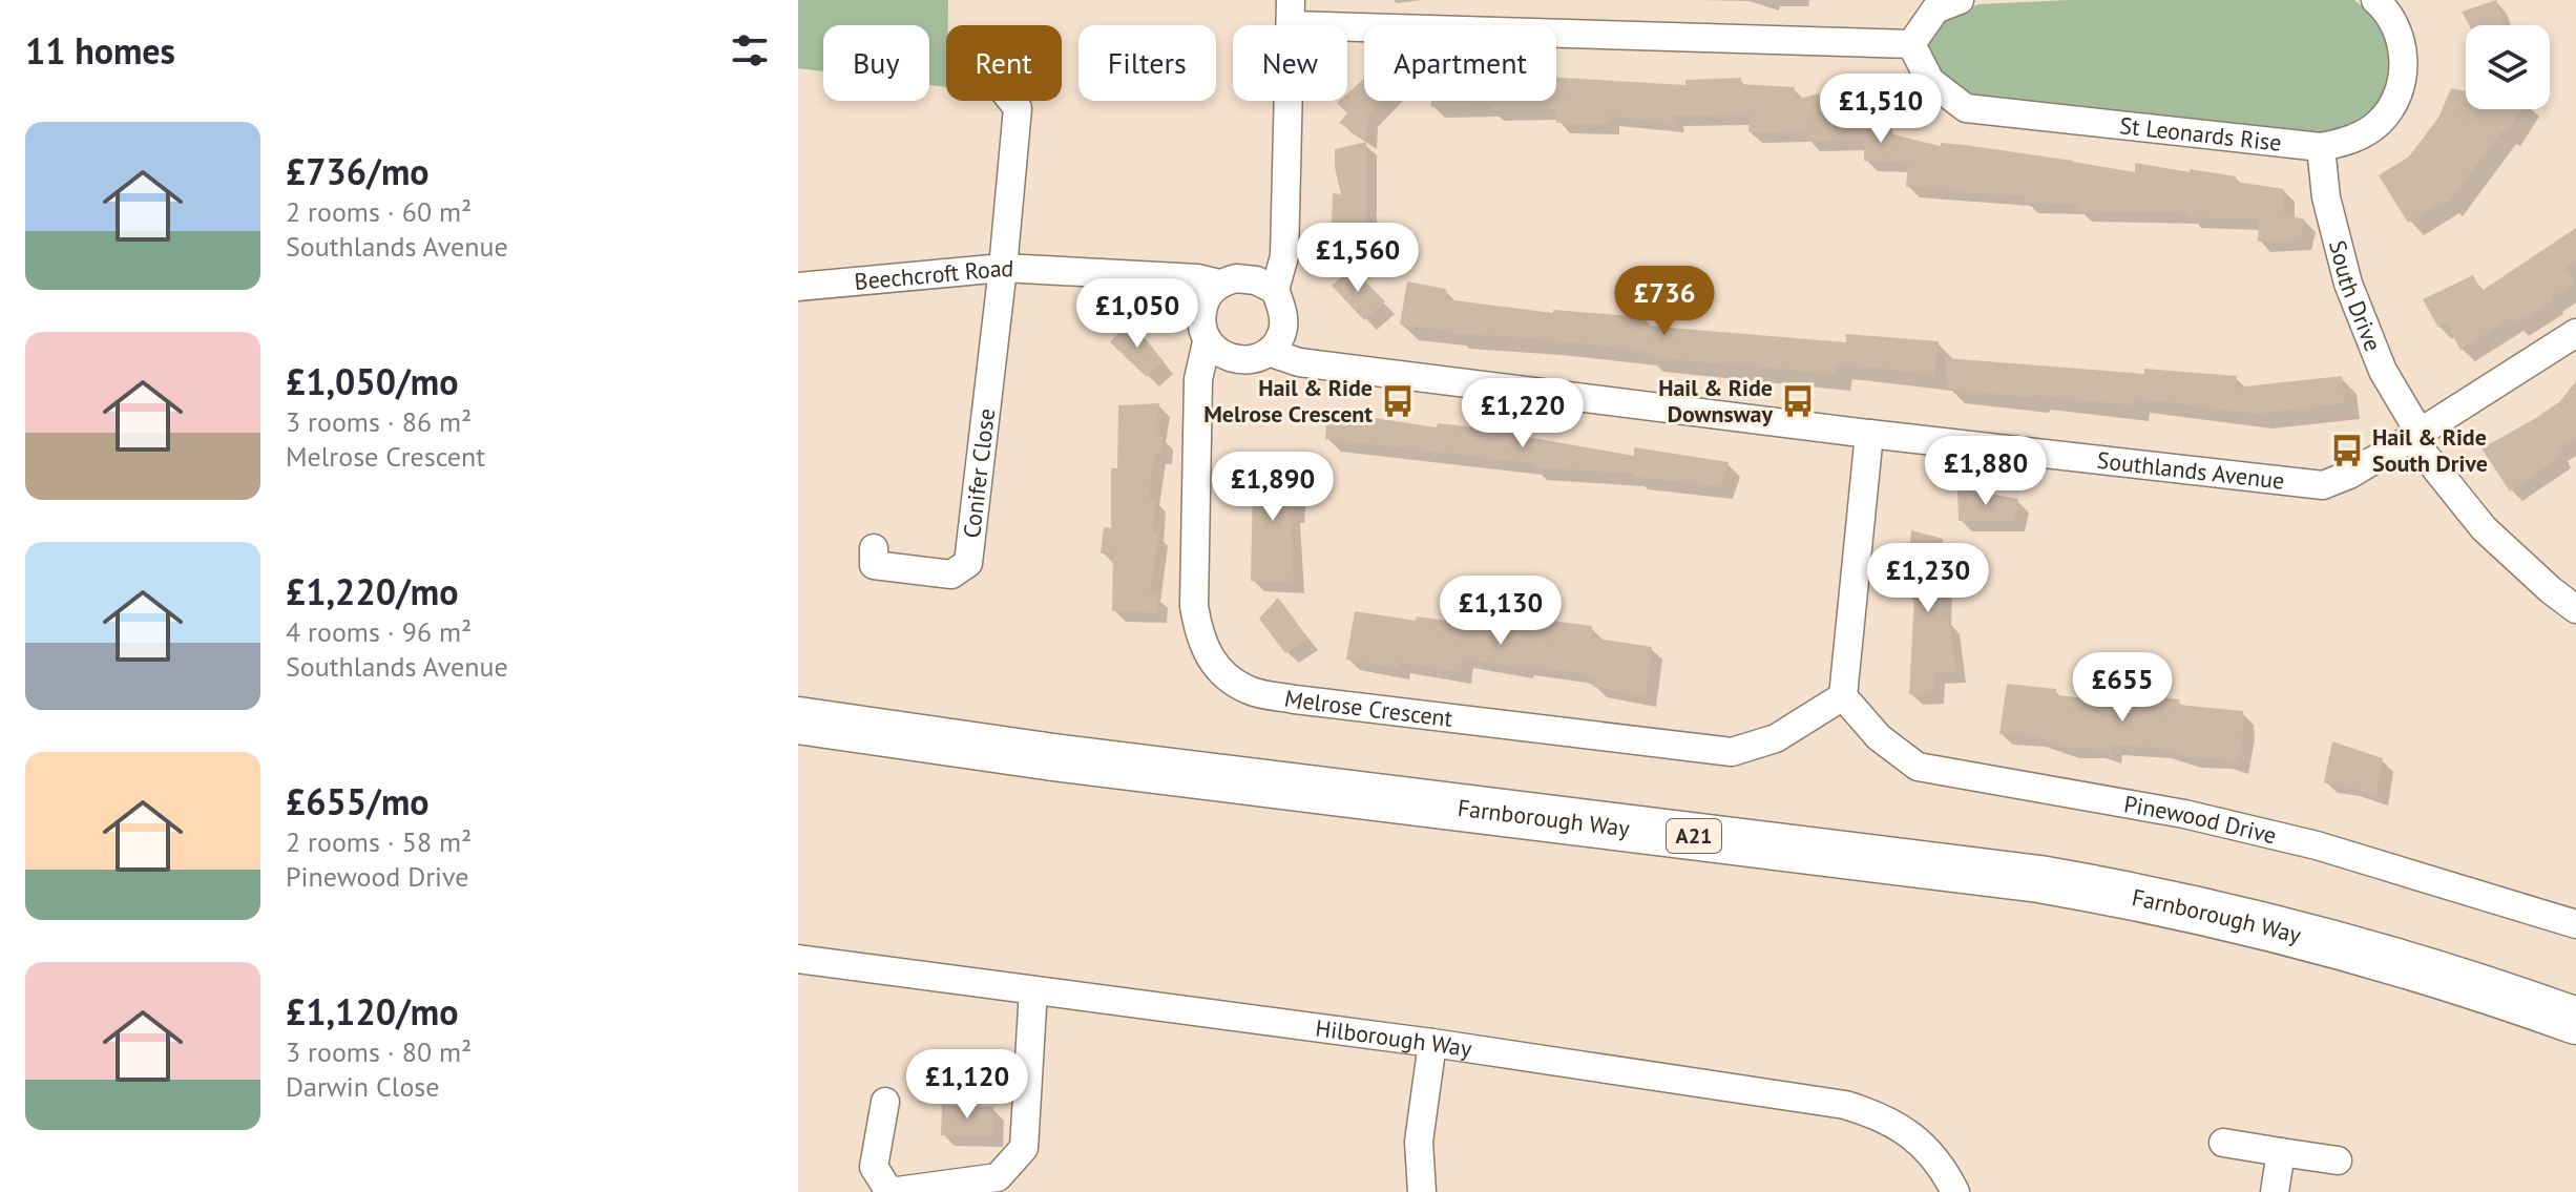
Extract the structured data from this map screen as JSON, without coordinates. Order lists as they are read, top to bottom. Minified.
{"streets":{"highway":["Farnborough Way","A21"],"street":["St Leonards Rise","Beechcroft Road","South Drive","Southlands Avenue","Conifer Close","Melrose Crescent","Pinewood Drive","Hilborough Way"]},"crossings":[["St Leonards Rise","South Drive"],["Beechcroft Road","Southlands Avenue"],["Beechcroft Road","Conifer Close"],["Beechcroft Road","Melrose Crescent"],["South Drive","Southlands Avenue"],["Southlands Avenue","Melrose Crescent"],["Melrose Crescent","Pinewood Drive"]],"places":{"bus stop":["Hail & Ride Melrose Crescent","Hail & Ride Downsway","Hail & Ride South Drive"]},"page":{"heading":"11 homes","chip":["Buy","Rent","Filters","New","Apartment"],"price":["£1,510","£1,560","£736","£1,050","£1,220","£1,880","£1,890","£1,230","£1,130","£655","£1,120"],"list":[{"name":"£736/mo","note":"2 rooms · 60 m² · Southlands Avenue"},{"name":"£1,050/mo","note":"3 rooms · 86 m² · Melrose Crescent"},{"name":"£1,220/mo","note":"4 rooms · 96 m² · Southlands Avenue"},{"name":"£655/mo","note":"2 rooms · 58 m² · Pinewood Drive"},{"name":"£1,120/mo","note":"3 rooms · 80 m² · Darwin Close"}]}}
